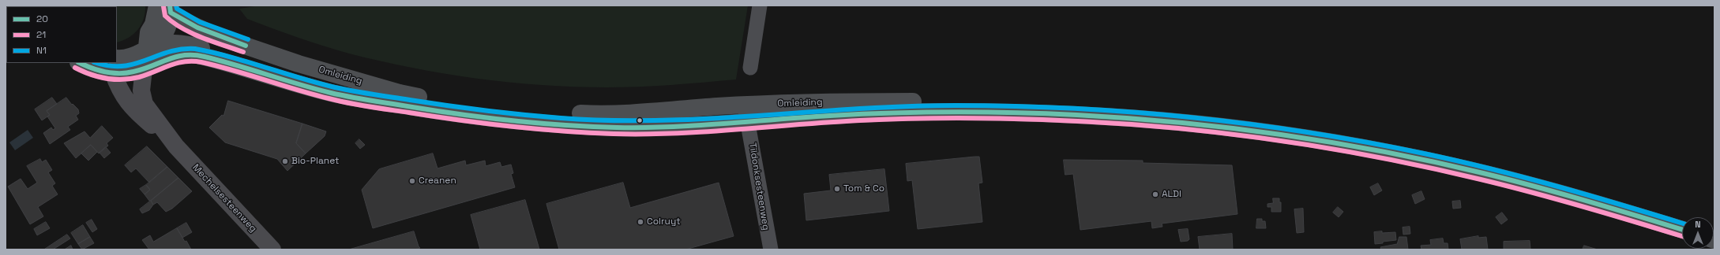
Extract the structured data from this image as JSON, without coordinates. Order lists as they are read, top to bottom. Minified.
{"streets":{"main road":["Omleiding"],"street":["Tildonksesteenweg","Mechelsesteenweg"]},"crossings":[["Omleiding","Tildonksesteenweg"],["Omleiding","Mechelsesteenweg"]],"places":["Bio-Planet","Creanen","Tom & Co","ALDI","Colruyt"],"lines":["transit line 20","transit line N1","transit line 21"],"legend":["20","21","N1"],"north":"top"}
